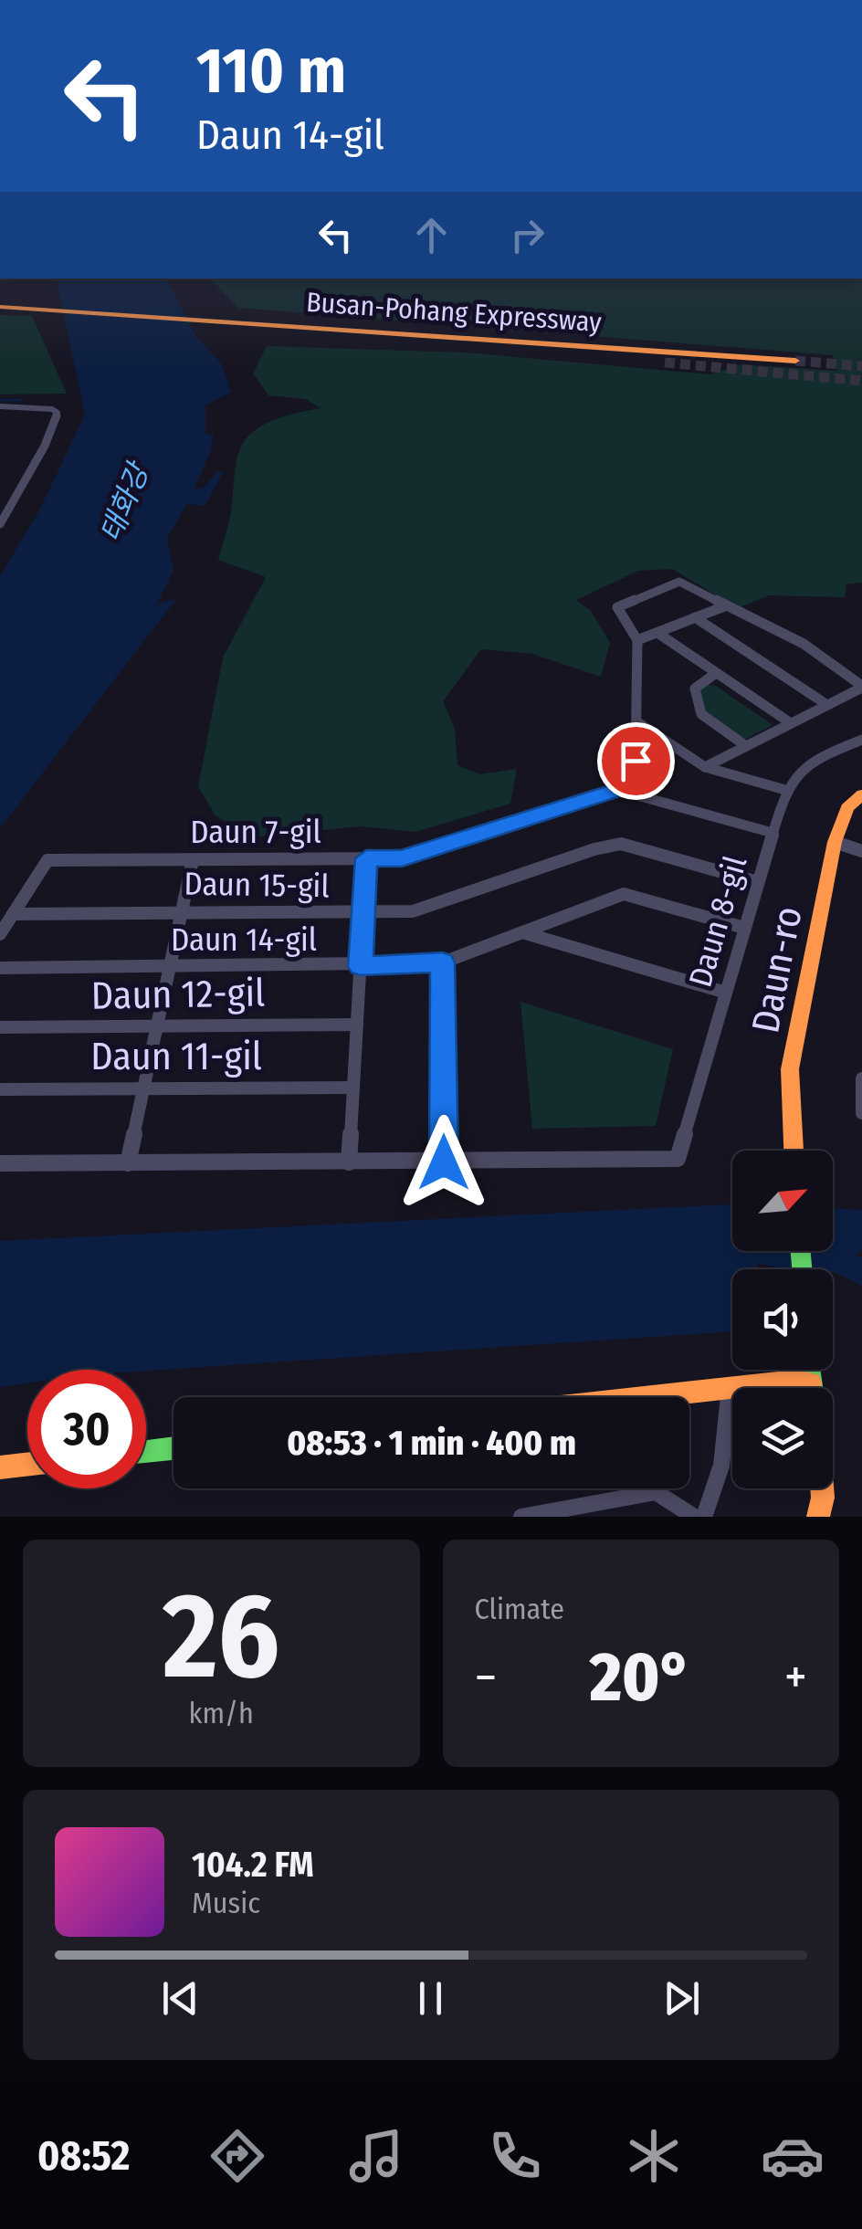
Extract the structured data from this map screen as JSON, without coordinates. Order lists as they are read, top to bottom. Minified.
{"streets":{"main road":["Busan-Pohang Expressway","Daun-ro"],"street":["Daun 7-gil","Daun 15-gil","Daun 8-gil","Daun 14-gil","Daun 12-gil","Daun 11-gil"]},"crossings":[["Daun 7-gil","Daun 15-gil"],["Daun 15-gil","Daun 8-gil"],["Daun 8-gil","Daun 14-gil"]],"water":["태화강"],"north":"top right","page":{"turn":["110 m","Daun 14-gil"],"limit":"30","trip":"08:53 · 1 min · 400 m","tile":[["26","km/h"],"Climate"],"heat":["−","20°","+"],"song":["104.2 FM","Music"],"tabs":"08:52"}}
